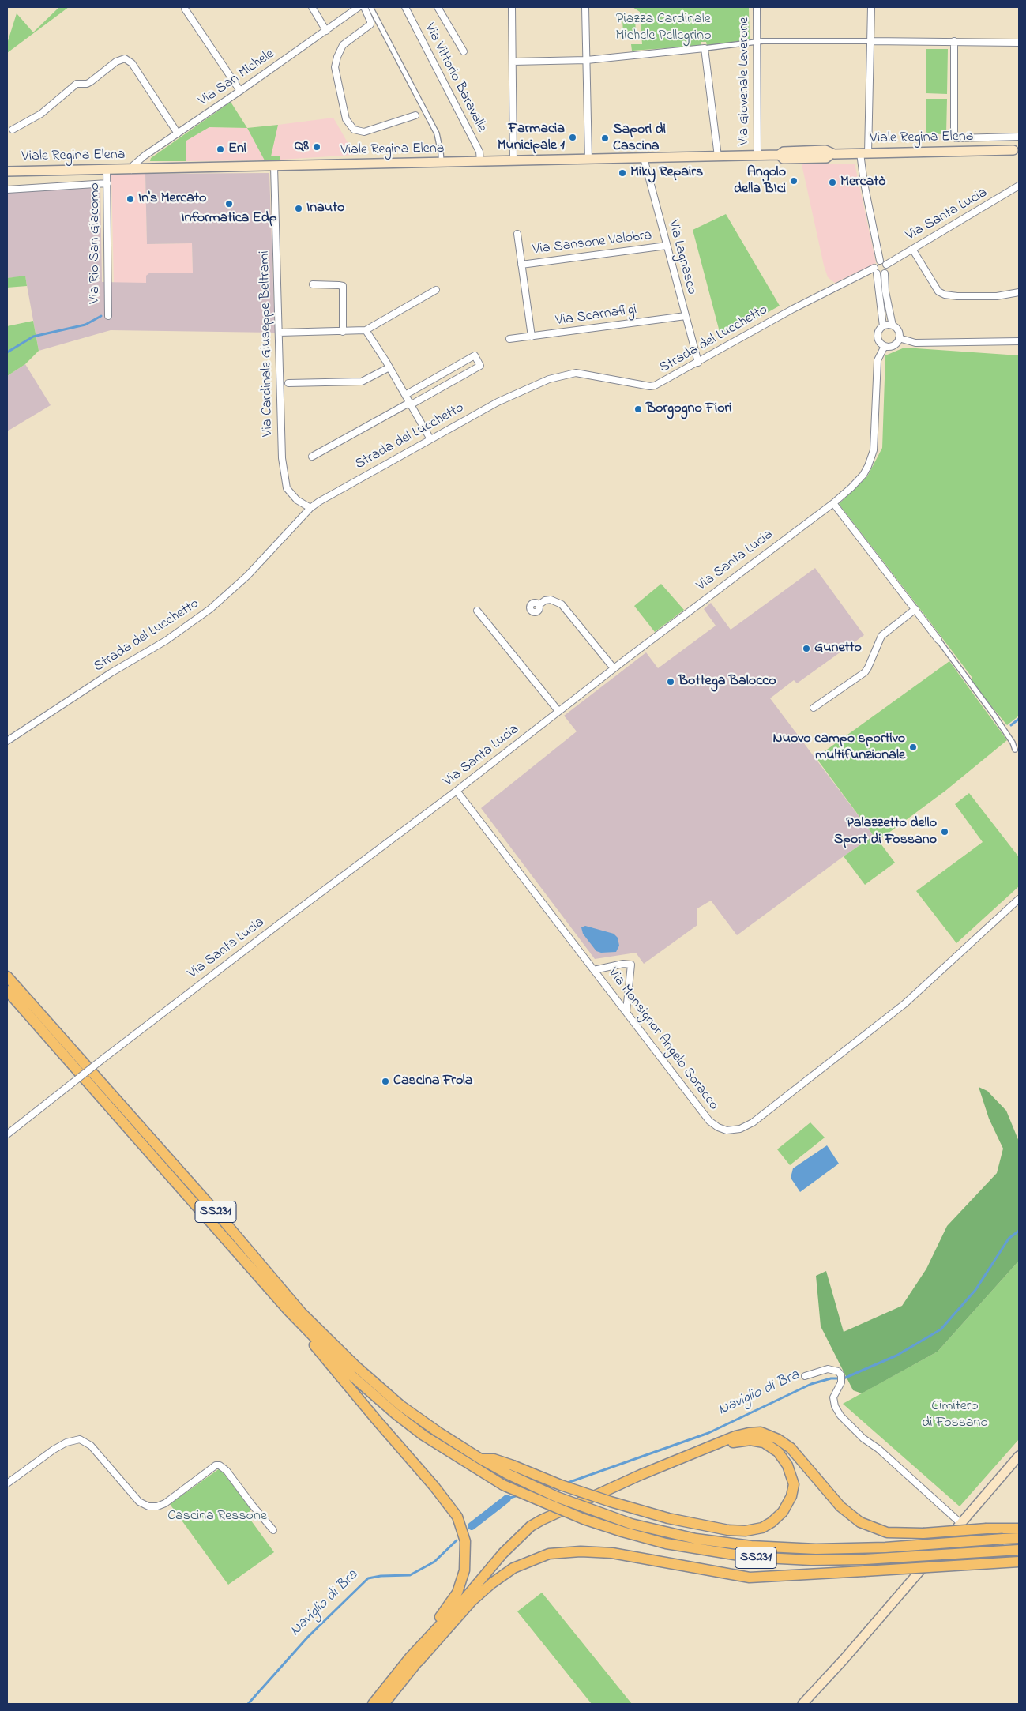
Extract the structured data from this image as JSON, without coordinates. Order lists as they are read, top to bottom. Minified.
{"streets":{"highway":["SS231"],"main road":["Viale Regina Elena"],"street":["Via San Michele","Via Vittorio Baravalle","Via Giovenale Leverone","Via Santa Lucia","Via Rio San Giacomo","Via Sansone Valobra","Via Lagnasco","Via Scarnafigi","Strada del Lucchetto","Via Cardinale Giuseppe Beltrami","Via Monsignor Angelo Soracco"]},"crossings":[["Via San Michele","Viale Regina Elena"],["Via Vittorio Baravalle","Viale Regina Elena"],["Via Giovenale Leverone","Viale Regina Elena"],["Viale Regina Elena","Via Rio San Giacomo"],["Viale Regina Elena","Via Lagnasco"],["Viale Regina Elena","Via Cardinale Giuseppe Beltrami"],["Via Santa Lucia","Strada del Lucchetto"],["Via Santa Lucia","Via Monsignor Angelo Soracco"],["Via Sansone Valobra","Via Lagnasco"],["Via Lagnasco","Via Scarnafigi"],["Via Lagnasco","Strada del Lucchetto"],["Strada del Lucchetto","Via Cardinale Giuseppe Beltrami"]],"water":["Naviglio di Bra"],"parks":["Piazza Cardinale Michele Pellegrino","Cimitero di Fossano","Cascina Ressone"],"places":["Farmacia Municipale 1","Sapori di Cascina","Q8","Eni","Miky Repairs","Angolo della BIci","Mercatò","In's Mercato","Informatica Edp","Inauto","Borgogno Fiori","Gunetto","Bottega Balocco","Nuovo campo sportivo multifunzionale","Palazzetto dello Sport di Fossano","Cascina Frola"]}
